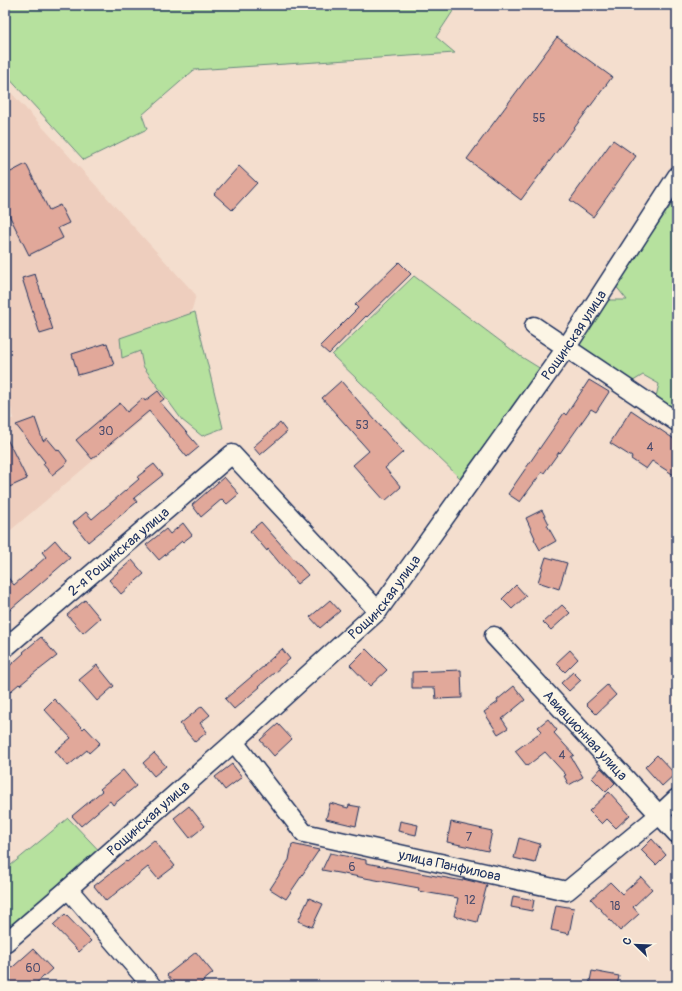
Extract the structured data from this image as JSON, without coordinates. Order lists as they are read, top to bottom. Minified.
{"streets":{"street":["Рощинская улица","2-я Рощинская улица","Авиационная улица","улица Панфилова"]},"crossings":[["Рощинская улица","2-я Рощинская улица"],["Рощинская улица","улица Панфилова"],["Авиационная улица","улица Панфилова"]],"house_numbers":["55","53","30","4","4","7","6","12","18","60"],"north":"top left"}
